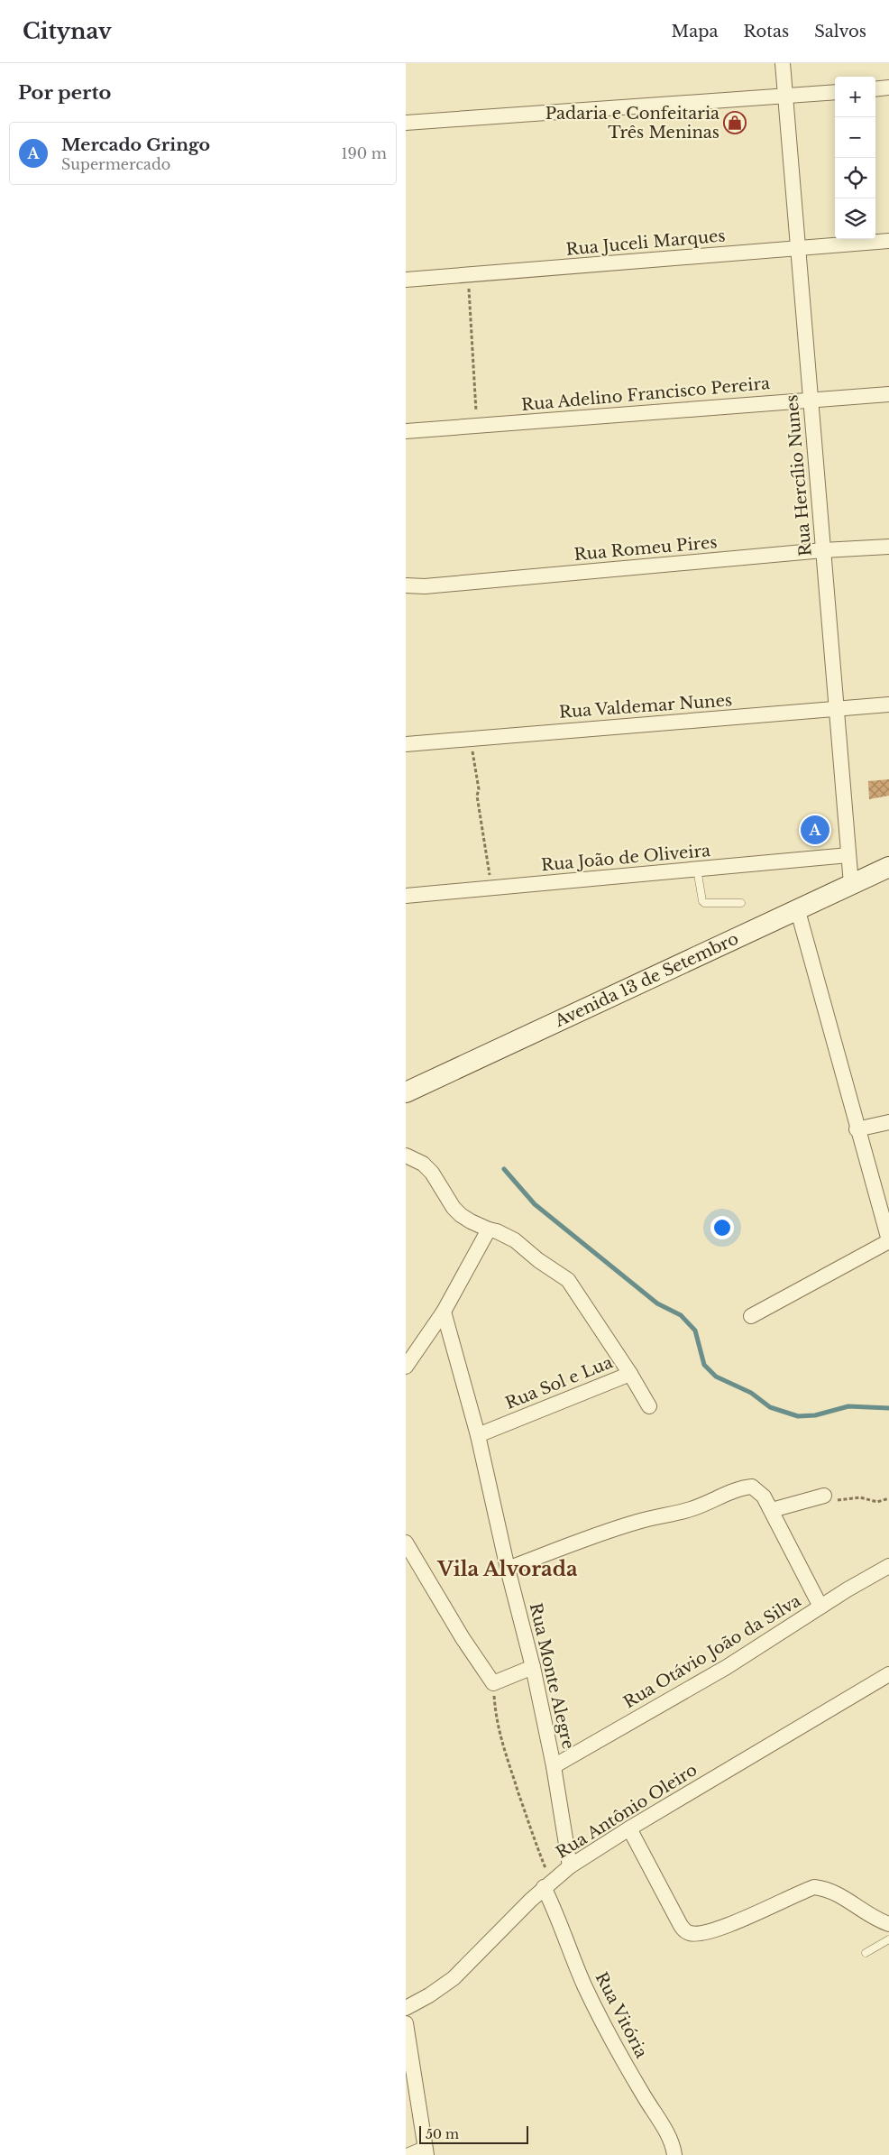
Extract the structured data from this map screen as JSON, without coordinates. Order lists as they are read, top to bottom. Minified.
{"streets":{"main road":["Avenida 13 de Setembro"],"street":["Rua Juceli Marques","Rua Adelino Francisco Pereira","Rua Hercílio Nunes","Rua Romeu Pires","Rua Valdemar Nunes","Rua João de Oliveira","Rua Sol e Lua","Rua Otávio João da Silva","Rua Monte Alegre","Rua Antônio Oleiro","Rua Vitória"]},"crossings":[["Rua Juceli Marques","Rua Hercílio Nunes"],["Rua Adelino Francisco Pereira","Rua Hercílio Nunes"],["Rua Hercílio Nunes","Rua Romeu Pires"],["Rua Hercílio Nunes","Rua Valdemar Nunes"],["Rua Hercílio Nunes","Rua João de Oliveira"],["Rua Hercílio Nunes","Avenida 13 de Setembro"],["Rua Sol e Lua","Rua Monte Alegre"],["Rua Otávio João da Silva","Rua Monte Alegre"],["Rua Monte Alegre","Rua Antônio Oleiro"],["Rua Antônio Oleiro","Rua Vitória"]],"districts":["Vila Alvorada"],"places":{"shop":["Padaria e Confeitaria Três Meninas"]},"scale_bar":"50 m","page":{"header":"Citynav","nav":["Mapa","Rotas","Salvos"],"heading":"Por perto","map_buttons":["+","−"],"list":[{"mark":"A","name":"Mercado Gringo","note":"Supermercado","value":"190 m"}],"pins":"A","scale":"50 m"}}
